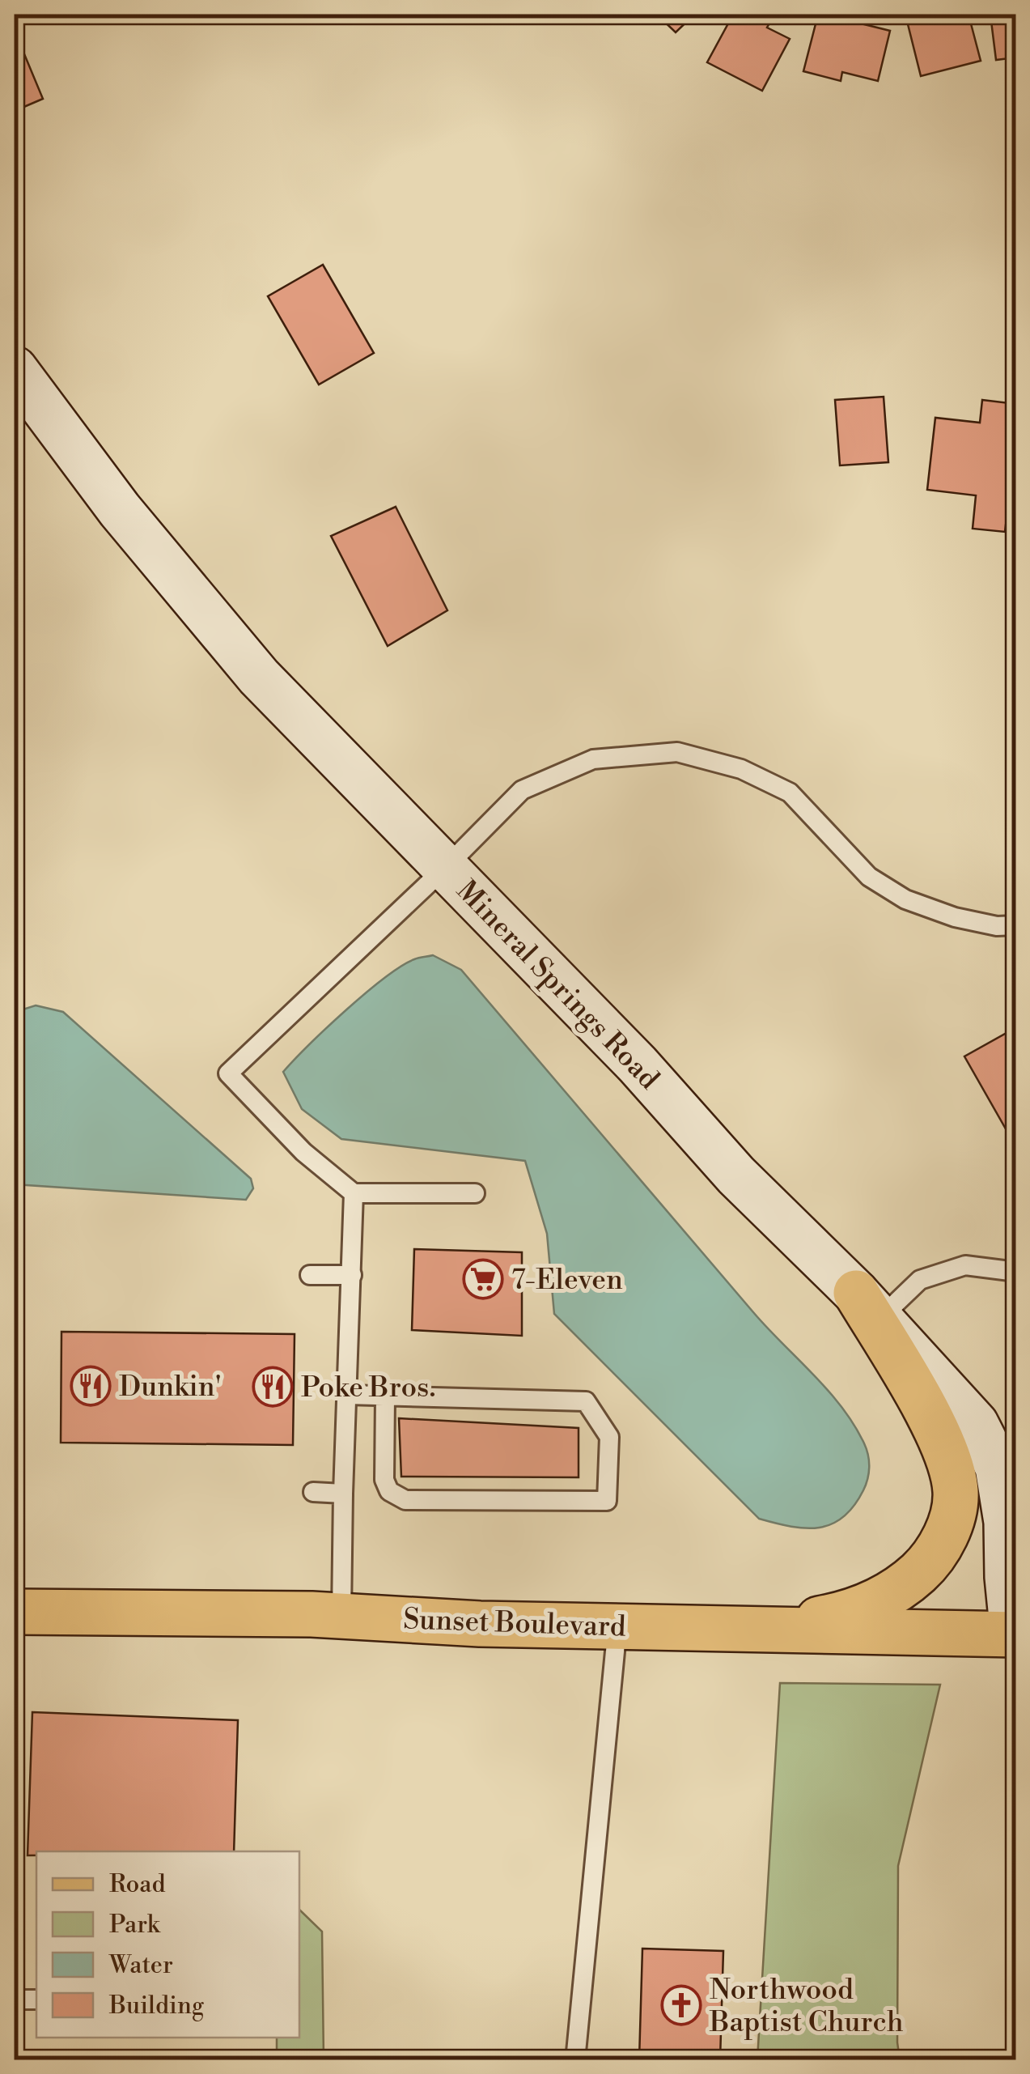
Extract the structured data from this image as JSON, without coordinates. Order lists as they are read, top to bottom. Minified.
{"streets":{"main road":["Sunset Boulevard"],"street":["Mineral Springs Road"]},"crossings":[["Mineral Springs Road","Sunset Boulevard"]],"places":{"supermarket":["7-Eleven"],"restaurant":["Dunkin'","Poke Bros."],"church":["Northwood Baptist Church"]},"legend":["Road","Park","Water","Building"]}
